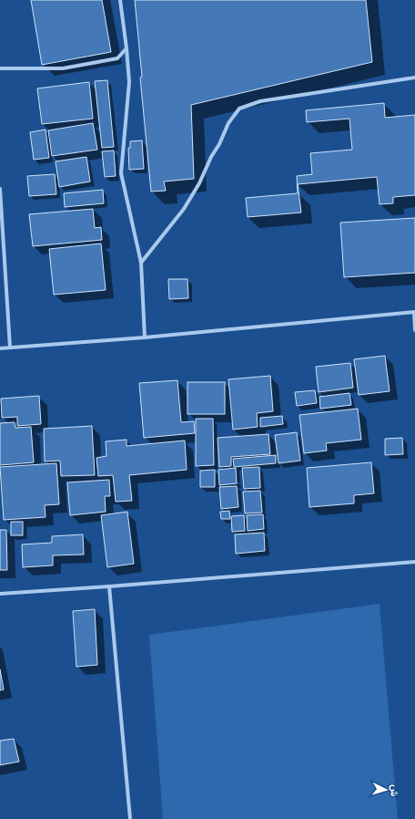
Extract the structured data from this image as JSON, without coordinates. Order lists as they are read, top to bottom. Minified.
{"north":"right"}
